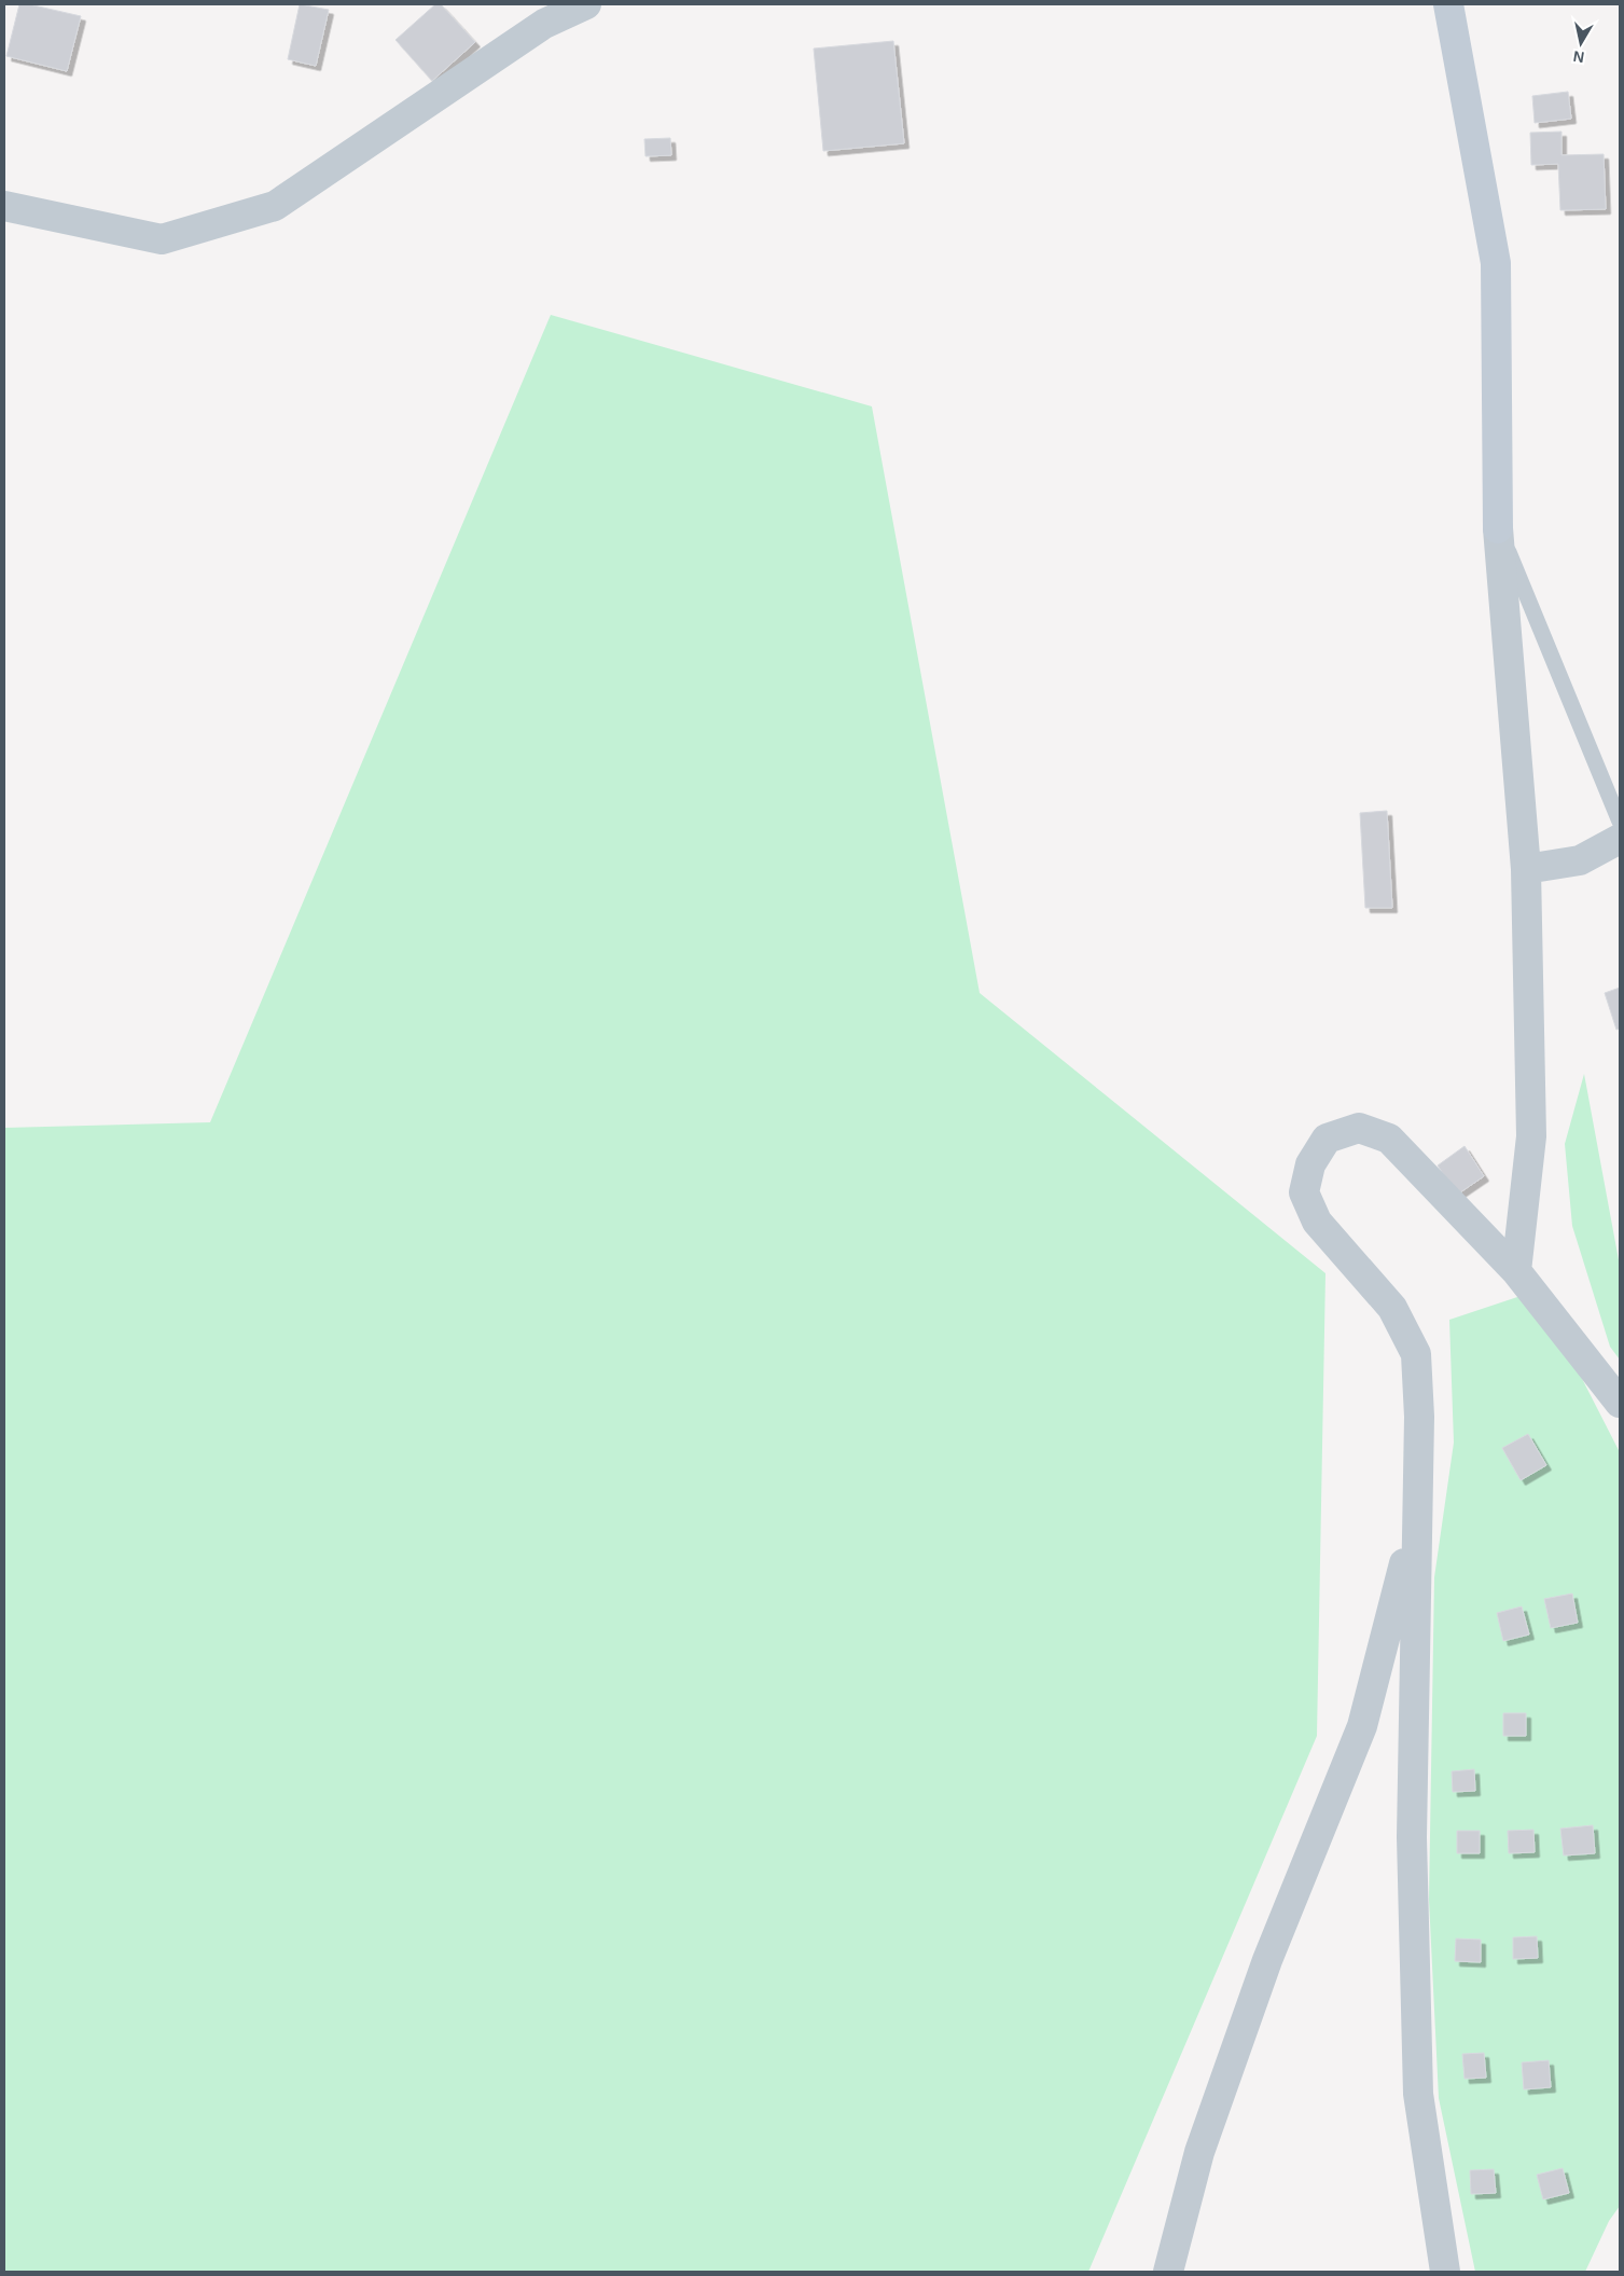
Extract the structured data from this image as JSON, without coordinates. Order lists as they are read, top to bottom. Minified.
{"north":"bottom"}
